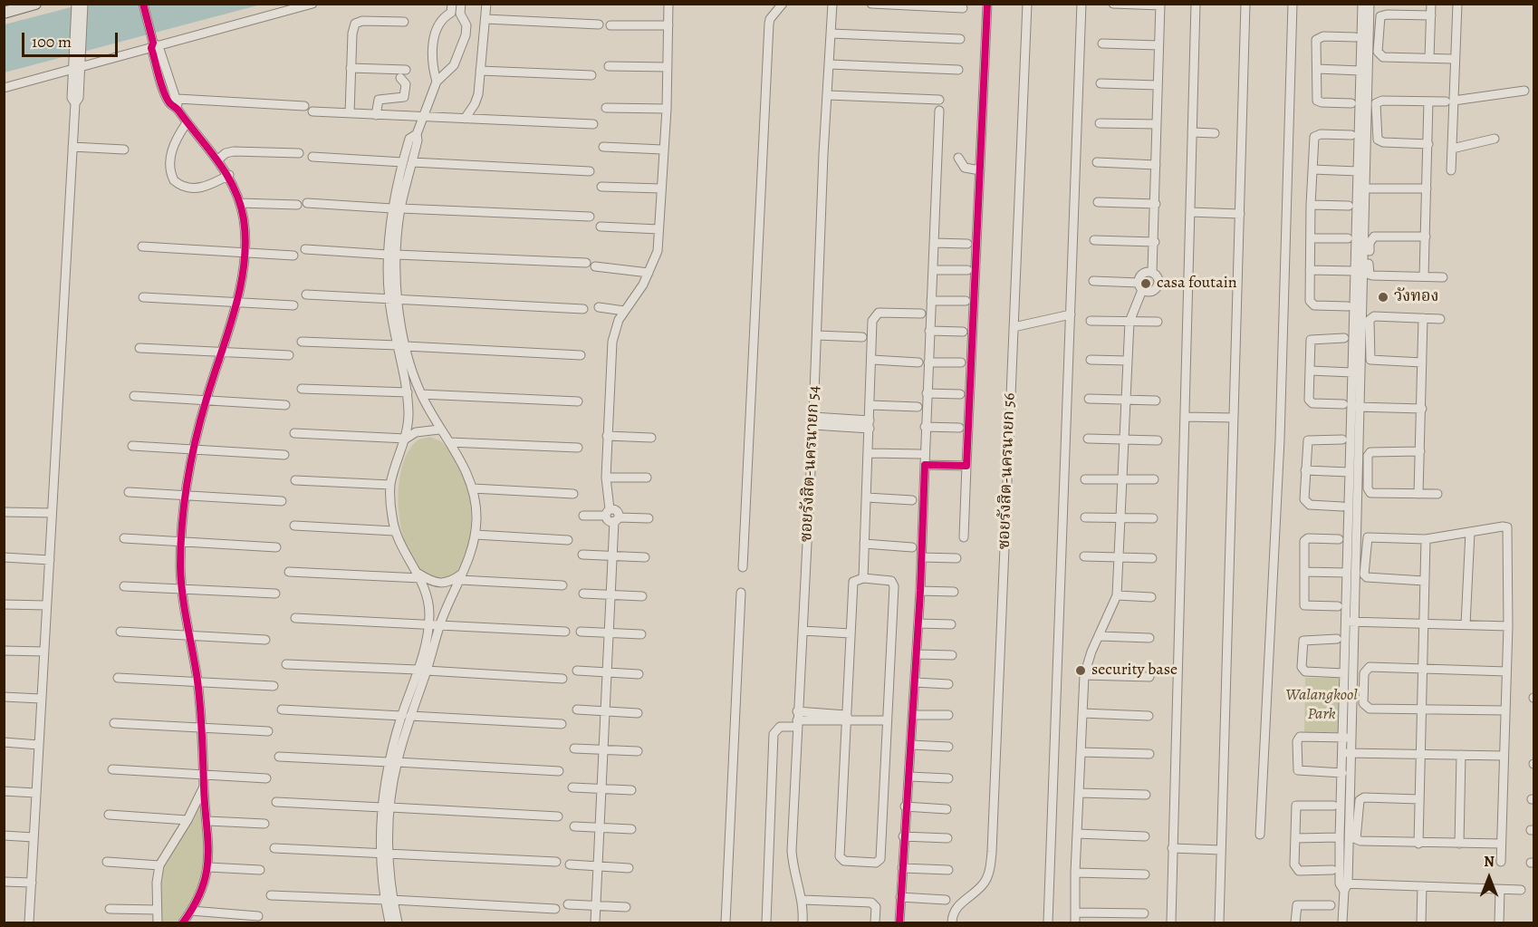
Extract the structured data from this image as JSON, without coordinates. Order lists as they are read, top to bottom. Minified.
{"streets":{"street":["ซอยรังสิต-นครนายก 54","ซอยรังสิต-นครนายก 56"]},"parks":["Walangkool Park"],"places":["casa foutain","วังทอง","security base"],"scale_bar":"100 m","north":"top"}
